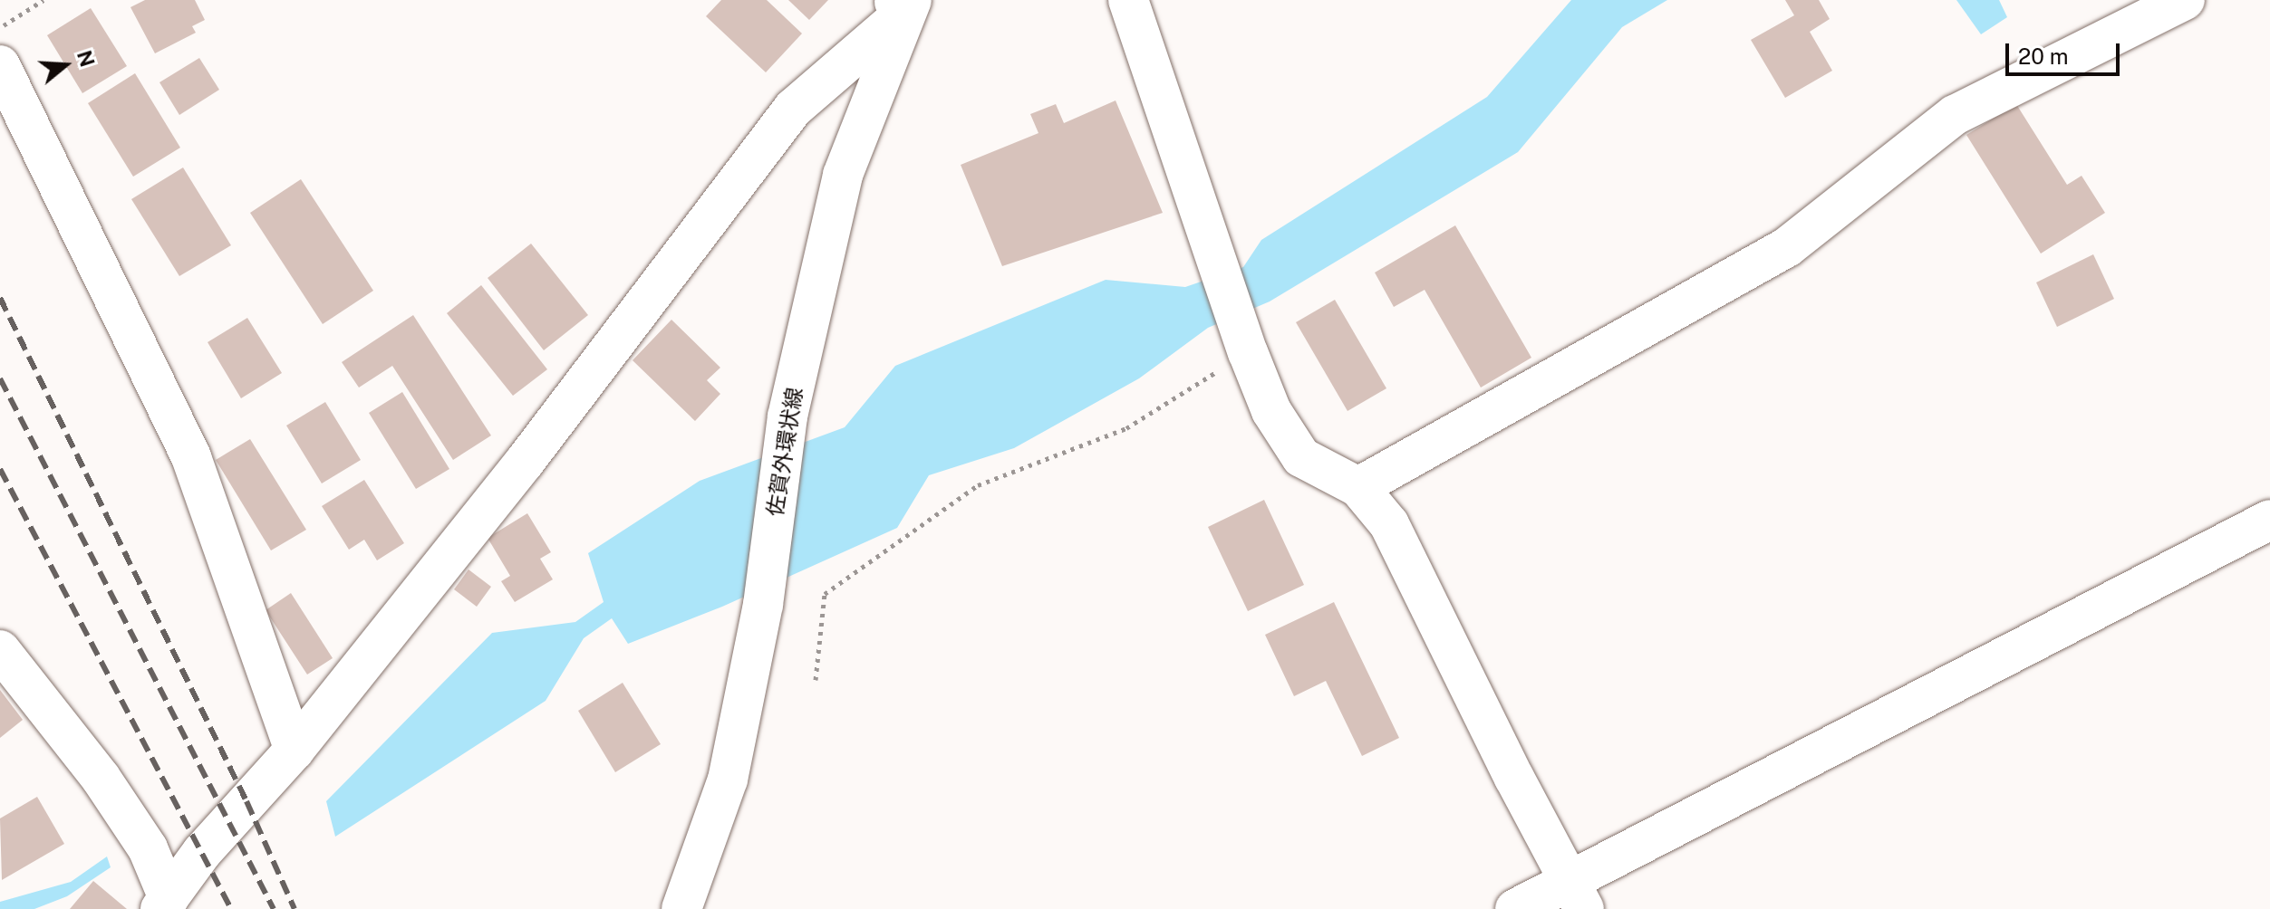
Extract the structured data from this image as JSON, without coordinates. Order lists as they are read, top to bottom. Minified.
{"streets":{"street":["佐賀外環状線"]},"scale_bar":"20 m","north":"right"}
